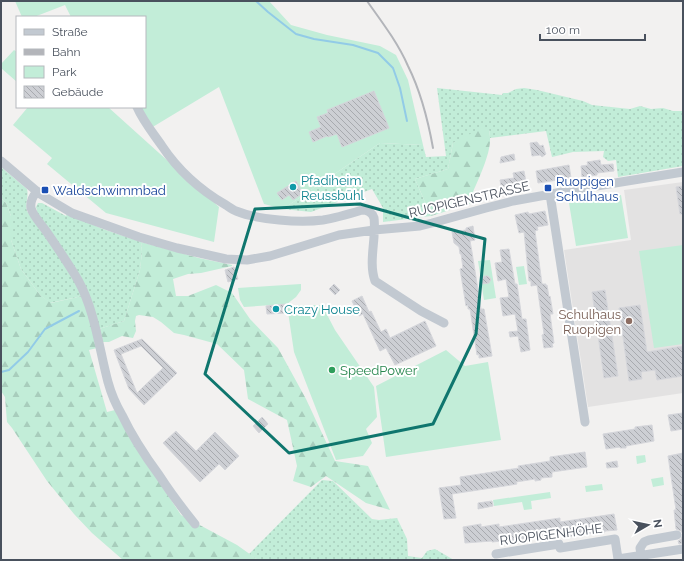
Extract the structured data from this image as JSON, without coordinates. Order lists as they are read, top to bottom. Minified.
{"streets":{"street":["RUOPIGENSTRASSE","RUOPIGENHÖHE"]},"places":{"other":["Pfadiheim Reussbühl","Crazy House","Schulhaus Ruopigen","SpeedPower"],"transit":["Ruopigen Schulhaus","Waldschwimmbad"]},"legend":["Straße","Bahn","Park","Gebäude"],"scale_bar":"100 m","north":"right"}
